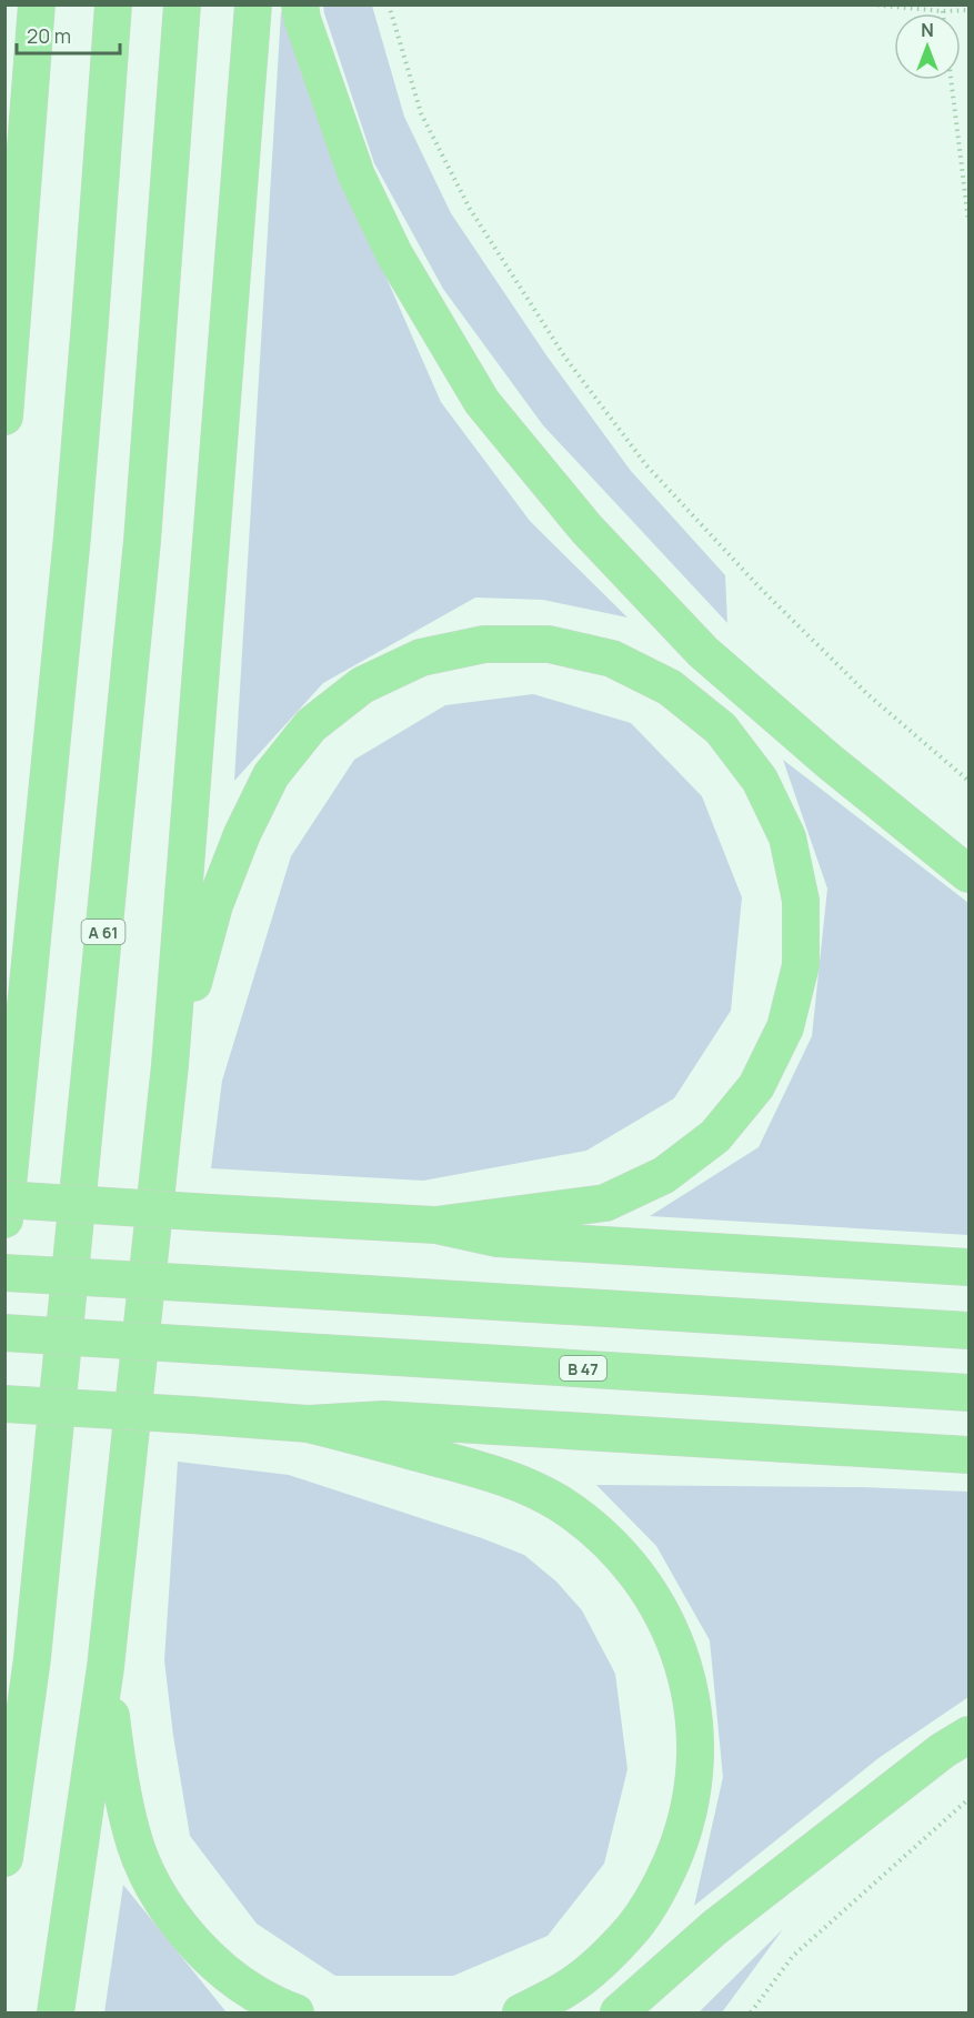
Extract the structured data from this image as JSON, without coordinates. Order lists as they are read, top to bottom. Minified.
{"streets":{"highway":["A 61","B 47"]},"scale_bar":"20 m","north":"top"}
